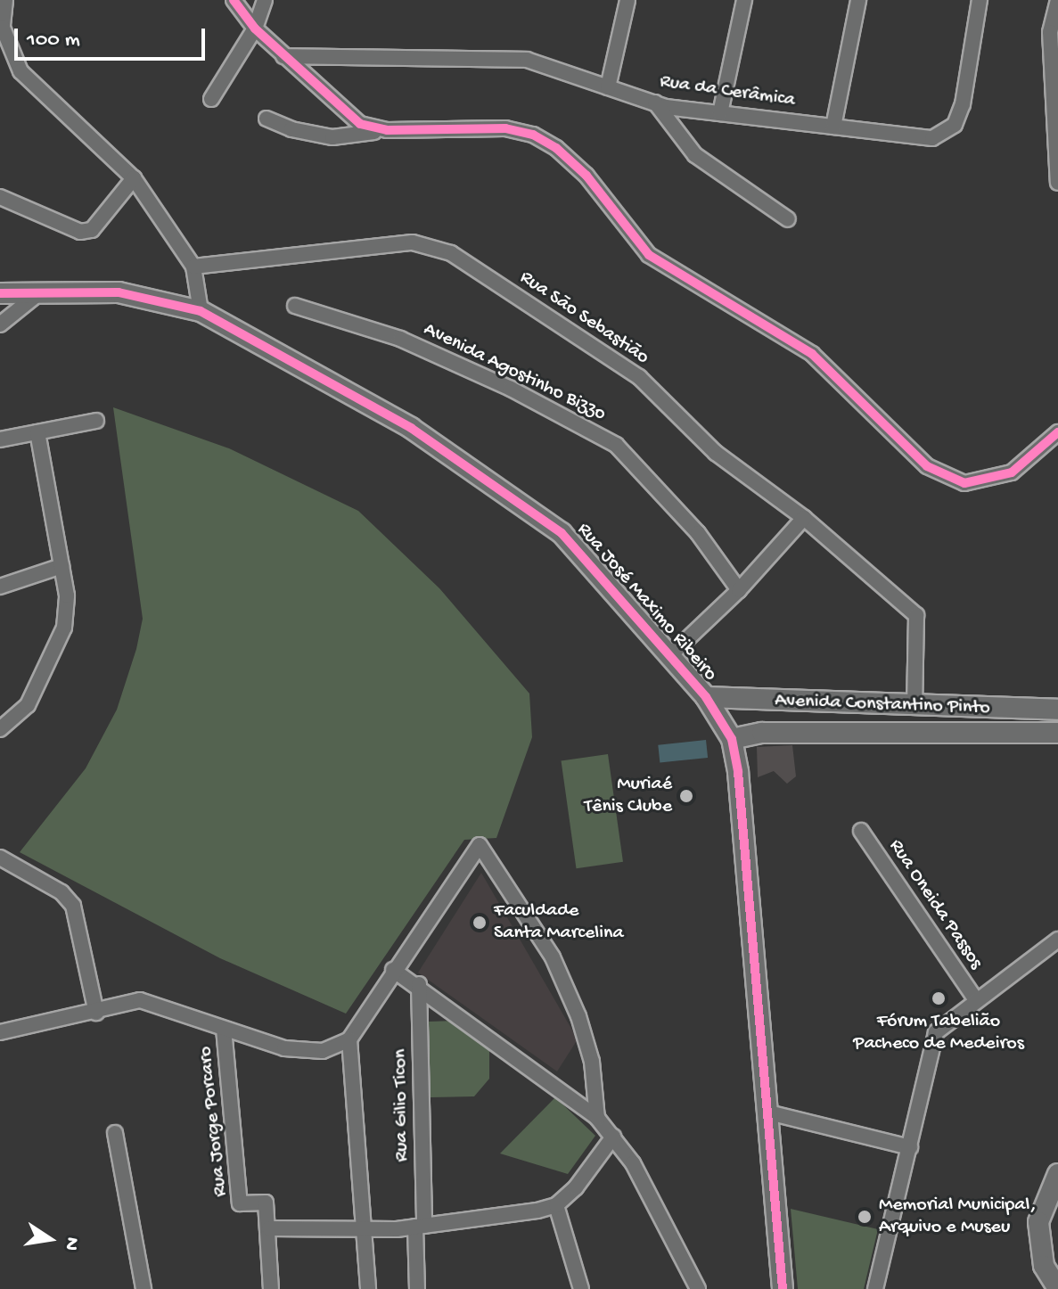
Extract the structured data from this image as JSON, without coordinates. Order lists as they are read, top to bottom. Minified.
{"streets":{"street":["Rua da Cerâmica","Rua São Sebastião","Avenida Agostinho Bizzo","Rua José Maximo Ribeiro","Avenida Constantino Pinto","Rua Oneida Passos","Rua Gilio Ticon","Rua Jorge Porcaro"]},"crossings":[["Rua São Sebastião","Avenida Constantino Pinto"],["Rua José Maximo Ribeiro","Avenida Constantino Pinto"]],"places":["Muriaé Tênis Clube","Faculdade Santa Marcelina","Fórum Tabelião Pacheco de Medeiros","Memorial Municipal, Arquivo e Museu"],"scale_bar":"100 m","north":"right"}
